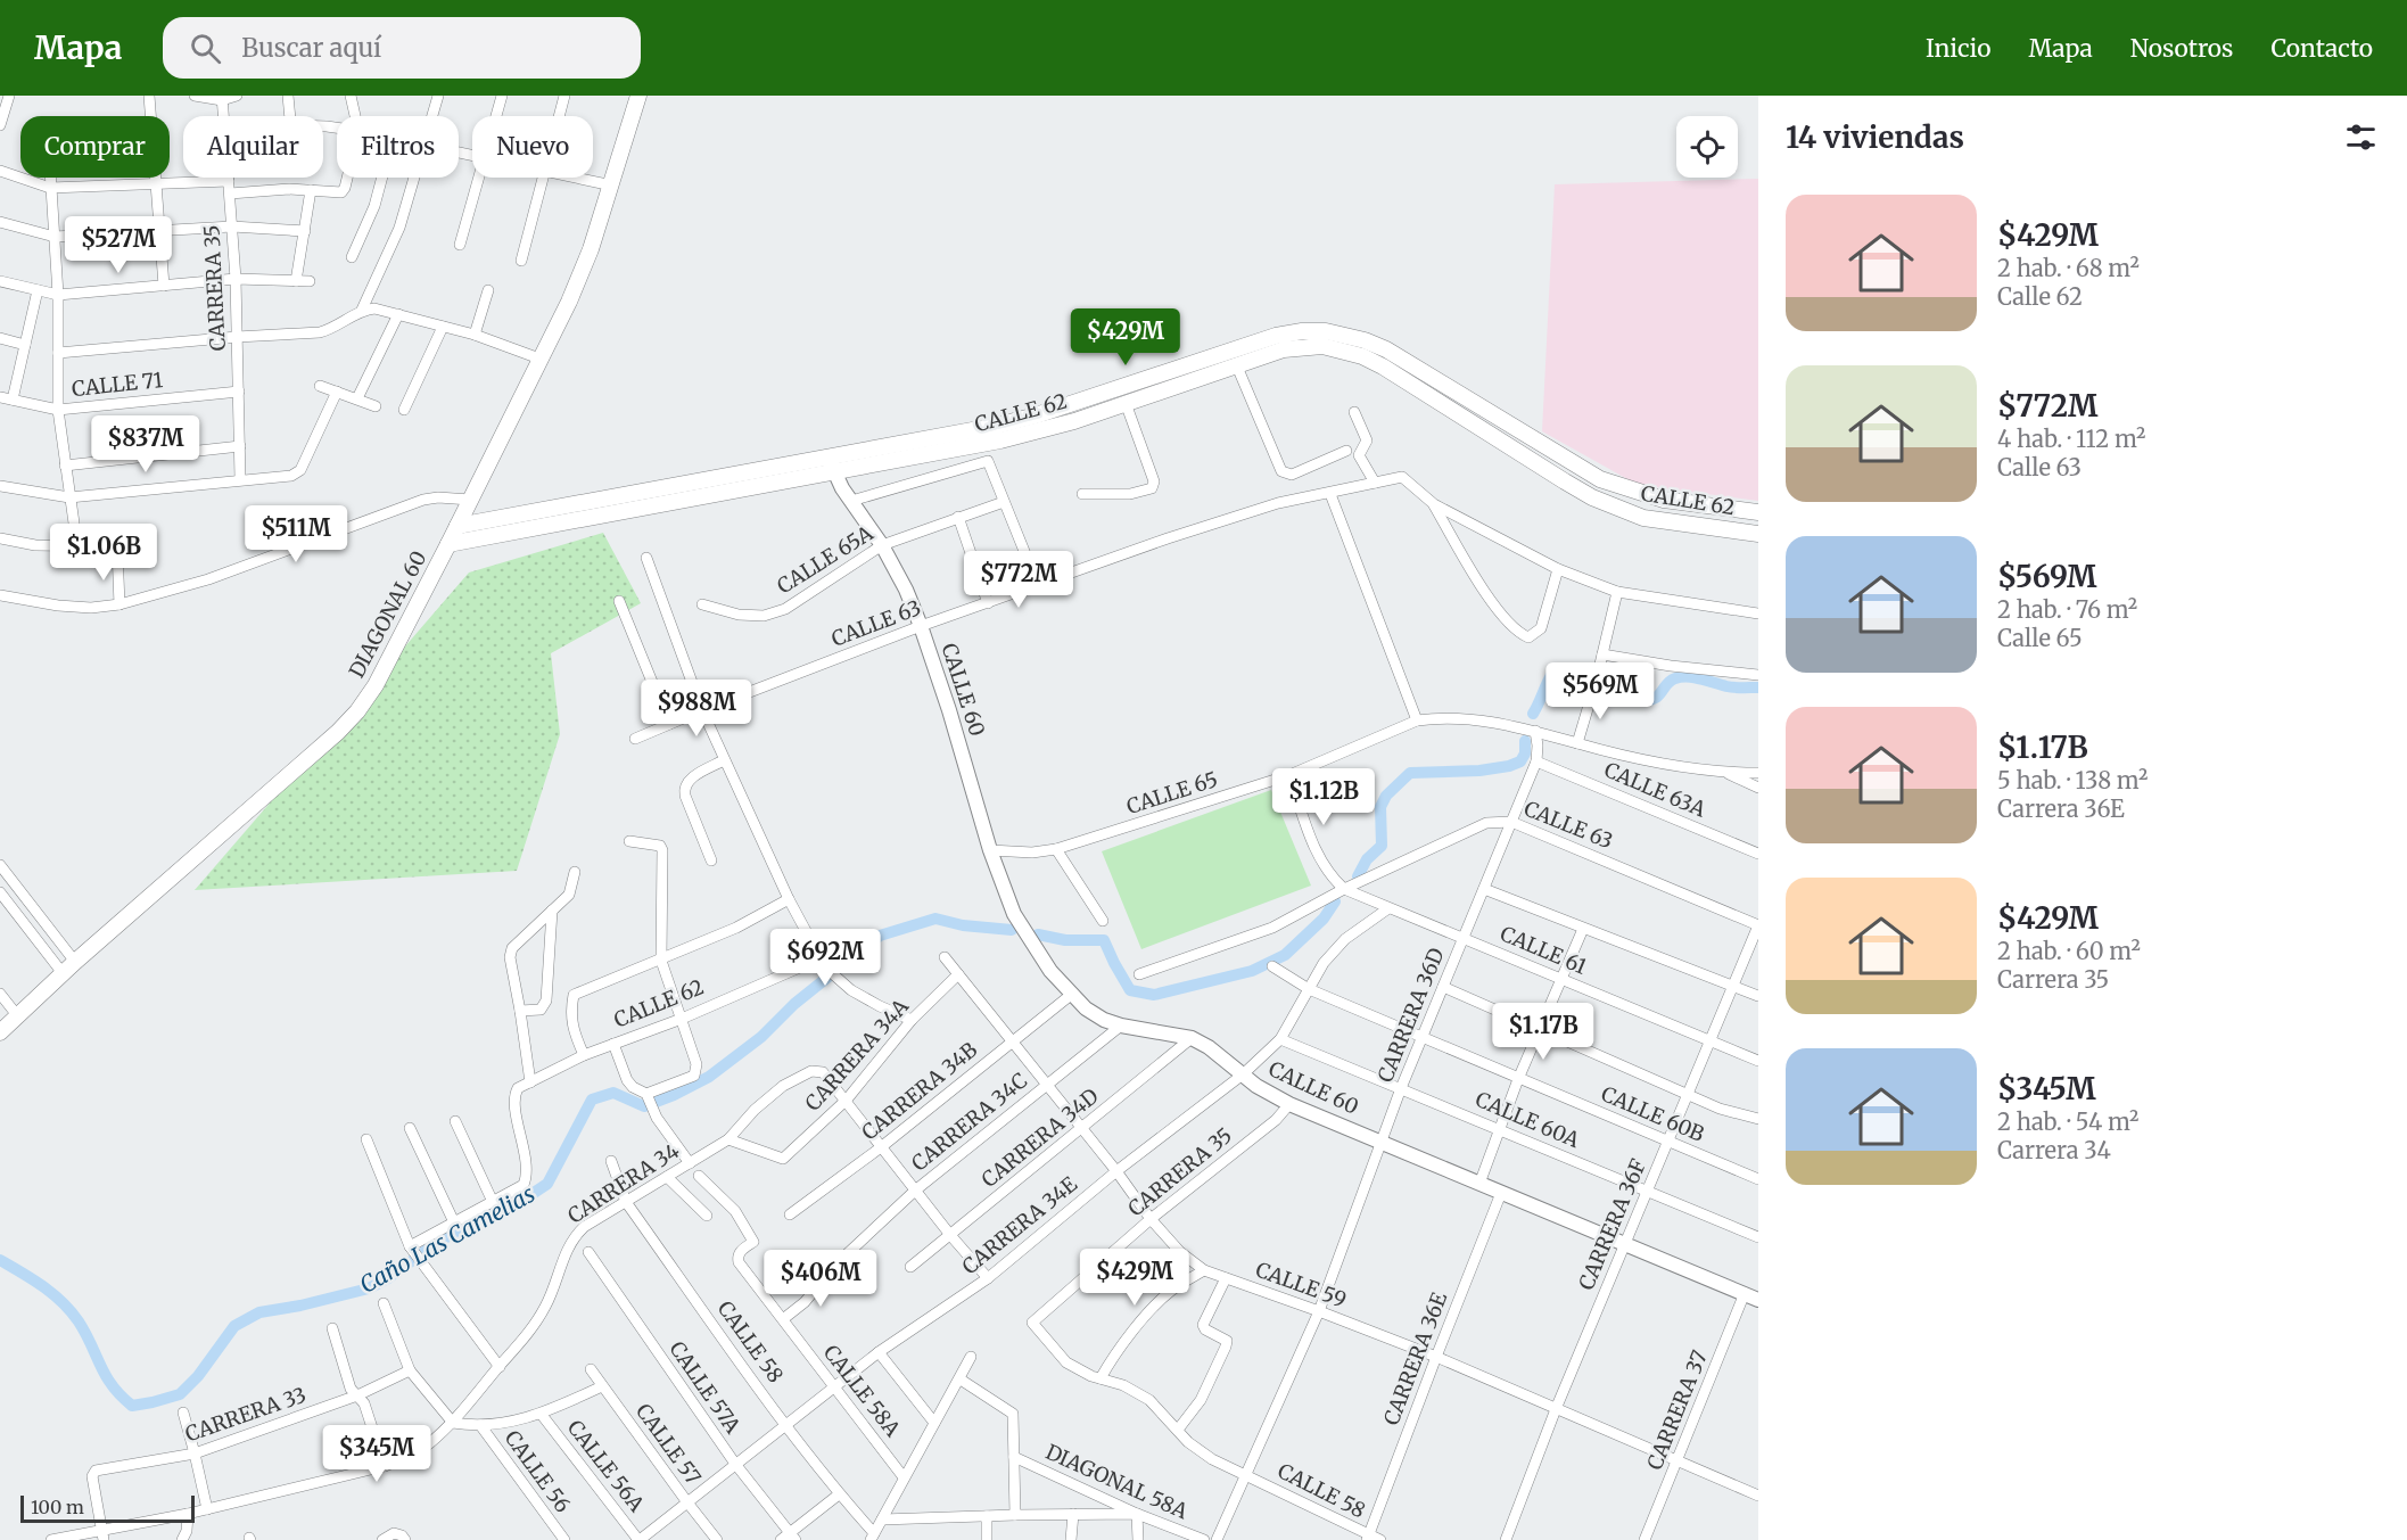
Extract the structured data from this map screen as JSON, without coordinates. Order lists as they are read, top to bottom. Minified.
{"streets":{"main road":["CALLE 62","DIAGONAL 60"],"street":["CARRERA 35","CALLE 71","CALLE 65A","CALLE 63","CALLE 60","CALLE 63A","CALLE 65","CALLE 61","CARRERA 36D","CARRERA 34A","CARRERA 34B","CALLE 60B","CALLE 60A","CARRERA 34C","CARRERA 34D","CARRERA 34","CARRERA 36F","CARRERA 34E","CALLE 59","CALLE 58","CARRERA 36E","CALLE 57A","CALLE 58A","CARRERA 37","CARRERA 33","CALLE 57","CALLE 56A","CALLE 56","DIAGONAL 58A"]},"crossings":[["CARRERA 35","CALLE 71"],["CARRERA 35","CALLE 60"],["CARRERA 35","CALLE 59"],["CARRERA 35","CALLE 58"],["CALLE 62","DIAGONAL 60"],["CALLE 62","CALLE 60"],["CALLE 65A","CALLE 60"],["CALLE 63","CALLE 60"],["CALLE 63","CARRERA 36D"],["CALLE 63","CARRERA 36F"],["CALLE 60","CALLE 65"],["CALLE 60","CARRERA 36D"],["CALLE 60","CARRERA 34B"],["CALLE 60","CARRERA 34C"],["CALLE 60","CARRERA 34D"],["CALLE 60","CARRERA 36F"],["CALLE 60","CARRERA 34E"],["CALLE 60","CARRERA 36E"],["CALLE 60","CARRERA 37"],["CALLE 63A","CARRERA 36D"],["CALLE 65","CARRERA 36D"],["CALLE 61","CARRERA 36D"],["CALLE 61","CARRERA 36F"],["CALLE 61","CARRERA 34E"],["CARRERA 36D","CALLE 60B"],["CARRERA 36D","CALLE 60A"],["CARRERA 36D","CALLE 59"],["CARRERA 36D","CALLE 58"],["CARRERA 34A","CARRERA 34"],["CARRERA 34A","CALLE 59"],["CARRERA 34B","CALLE 59"],["CALLE 60B","CARRERA 36F"],["CALLE 60B","CARRERA 34E"],["CALLE 60A","CARRERA 36F"],["CALLE 60A","CARRERA 34E"],["CARRERA 34C","CALLE 59"],["CARRERA 34D","CALLE 59"],["CARRERA 34","CALLE 58"],["CARRERA 34","CARRERA 33"],["CARRERA 36F","CALLE 59"],["CARRERA 34E","CALLE 59"],["CARRERA 34E","CALLE 58"],["CARRERA 34E","CALLE 57A"],["CARRERA 34E","CALLE 58A"],["CARRERA 34E","CALLE 57"],["CARRERA 34E","CALLE 56A"],["CALLE 59","CARRERA 36E"],["CALLE 59","CARRERA 37"],["CALLE 58","CARRERA 36E"]],"water":["Caño Las Camelias"],"scale_bar":"100 m","page":{"header":"Mapa","search":"Buscar aquí","nav":["Inicio","Mapa","Nosotros","Contacto"],"heading":"14 viviendas","chip":["Comprar","Alquilar","Filtros","Nuevo"],"list":[{"name":"$429M","note":"2 hab. · 68 m² · Calle 62"},{"name":"$772M","note":"4 hab. · 112 m² · Calle 63"},{"name":"$569M","note":"2 hab. · 76 m² · Calle 65"},{"name":"$1.17B","note":"5 hab. · 138 m² · Carrera 36E"},{"name":"$429M","note":"2 hab. · 60 m² · Carrera 35"},{"name":"$345M","note":"2 hab. · 54 m² · Carrera 34"}],"price":["$527M","$429M","$837M","$511M","$1.06B","$772M","$569M","$988M","$1.12B","$692M","$1.17B","$429M","$406M","$345M"],"scale":"100 m"}}
